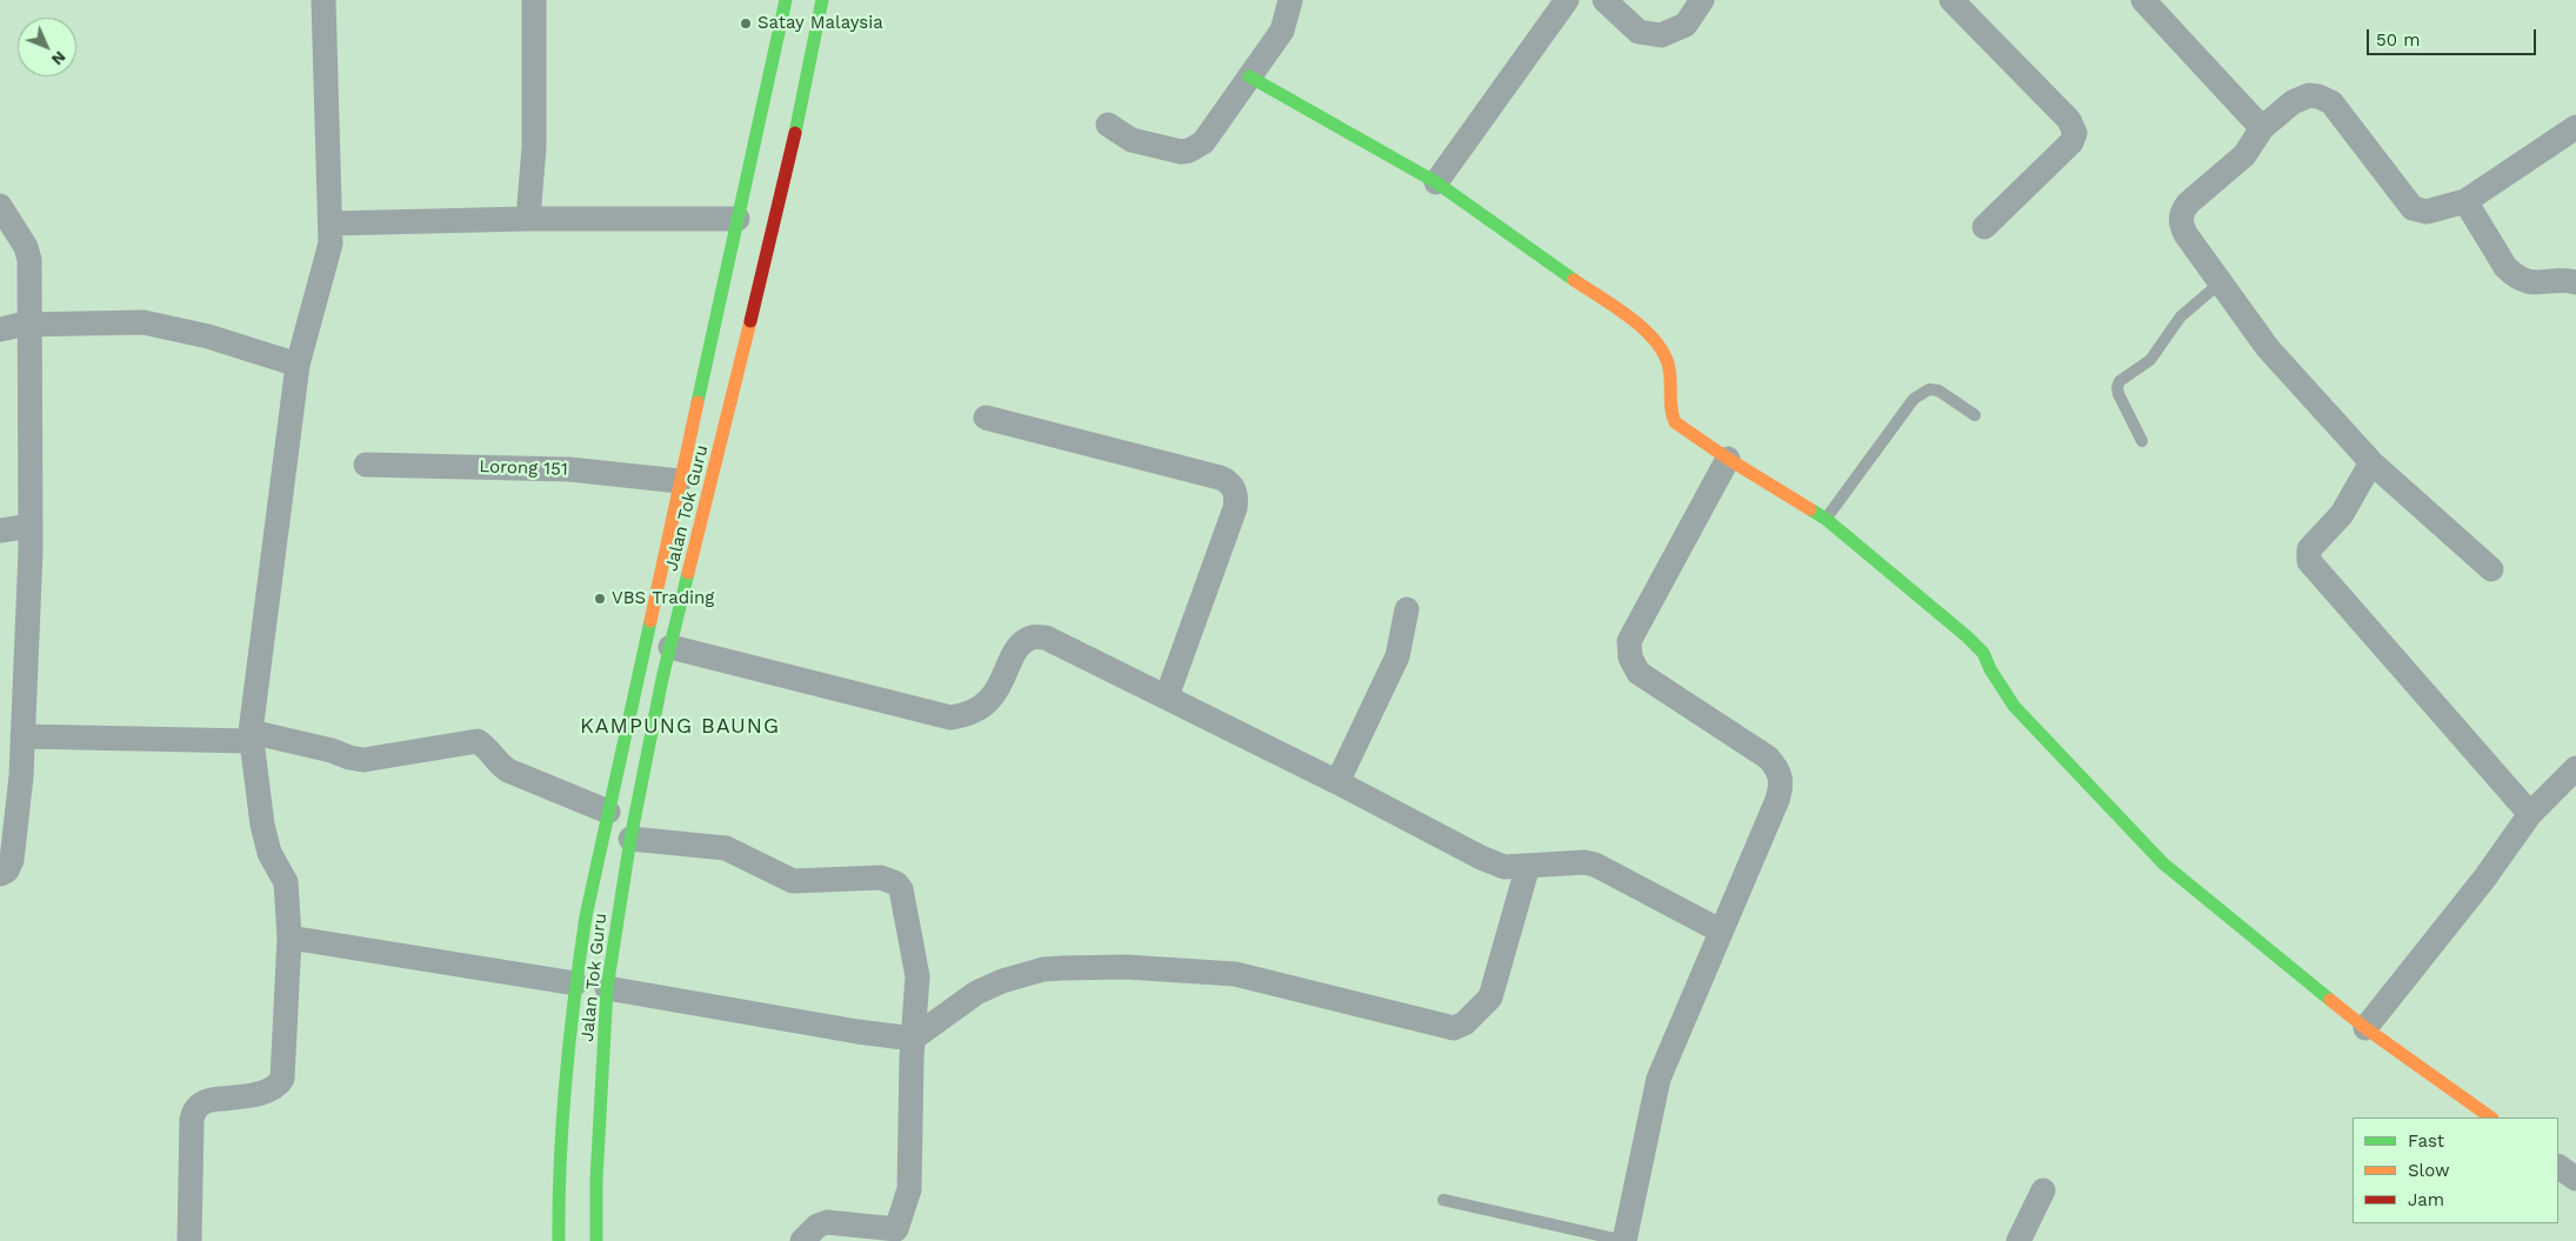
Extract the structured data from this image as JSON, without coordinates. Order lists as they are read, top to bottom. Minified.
{"streets":{"main road":["Jalan Tok Guru"],"street":["Lorong 151"]},"crossings":[["Lorong 151","Jalan Tok Guru"]],"districts":["KAMPUNG BAUNG"],"places":["Satay Malaysia","VBS Trading"],"legend":["Fast","Slow","Jam"],"scale_bar":"50 m","north":"bottom right"}
